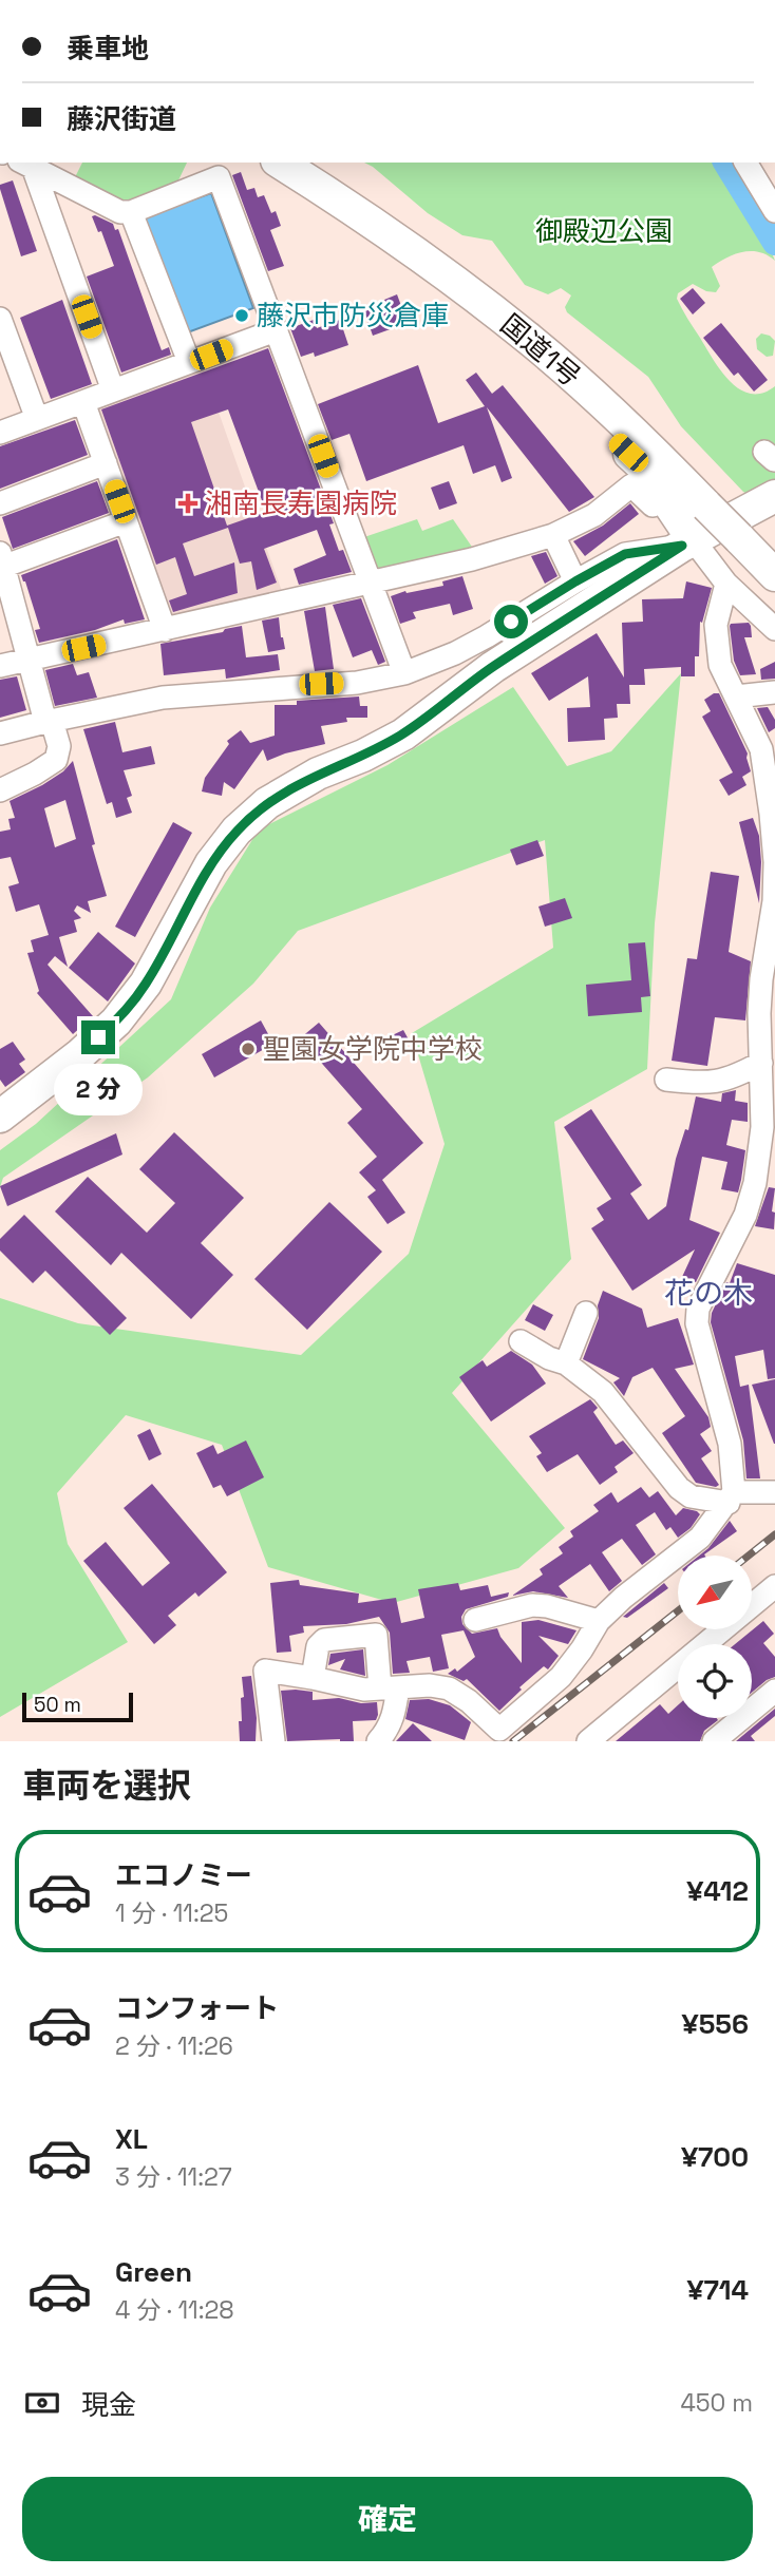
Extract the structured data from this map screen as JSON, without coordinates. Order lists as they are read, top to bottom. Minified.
{"streets":{"highway":["国道1号"]},"districts":["花の木"],"parks":["御殿辺公園"],"places":{"other":["藤沢市防災倉庫","聖園女学院中学校"],"health":["湘南長寿園病院"]},"scale_bar":"50 m","north":"bottom left","page":{"banner":["乗車地","藤沢街道"],"bubble":"2 分","scale":"50 m","heading":"車両を選択","list":[{"name":"エコノミー","note":"1 分 · 11:25","value":"¥412"},{"name":"コンフォート","note":"2 分 · 11:26","value":"¥556"},{"name":"XL","note":"3 分 · 11:27","value":"¥700"},{"name":"Green","note":"4 分 · 11:28","value":"¥714"}],"pay":["現金","450 m"],"buttons":"確定"}}
